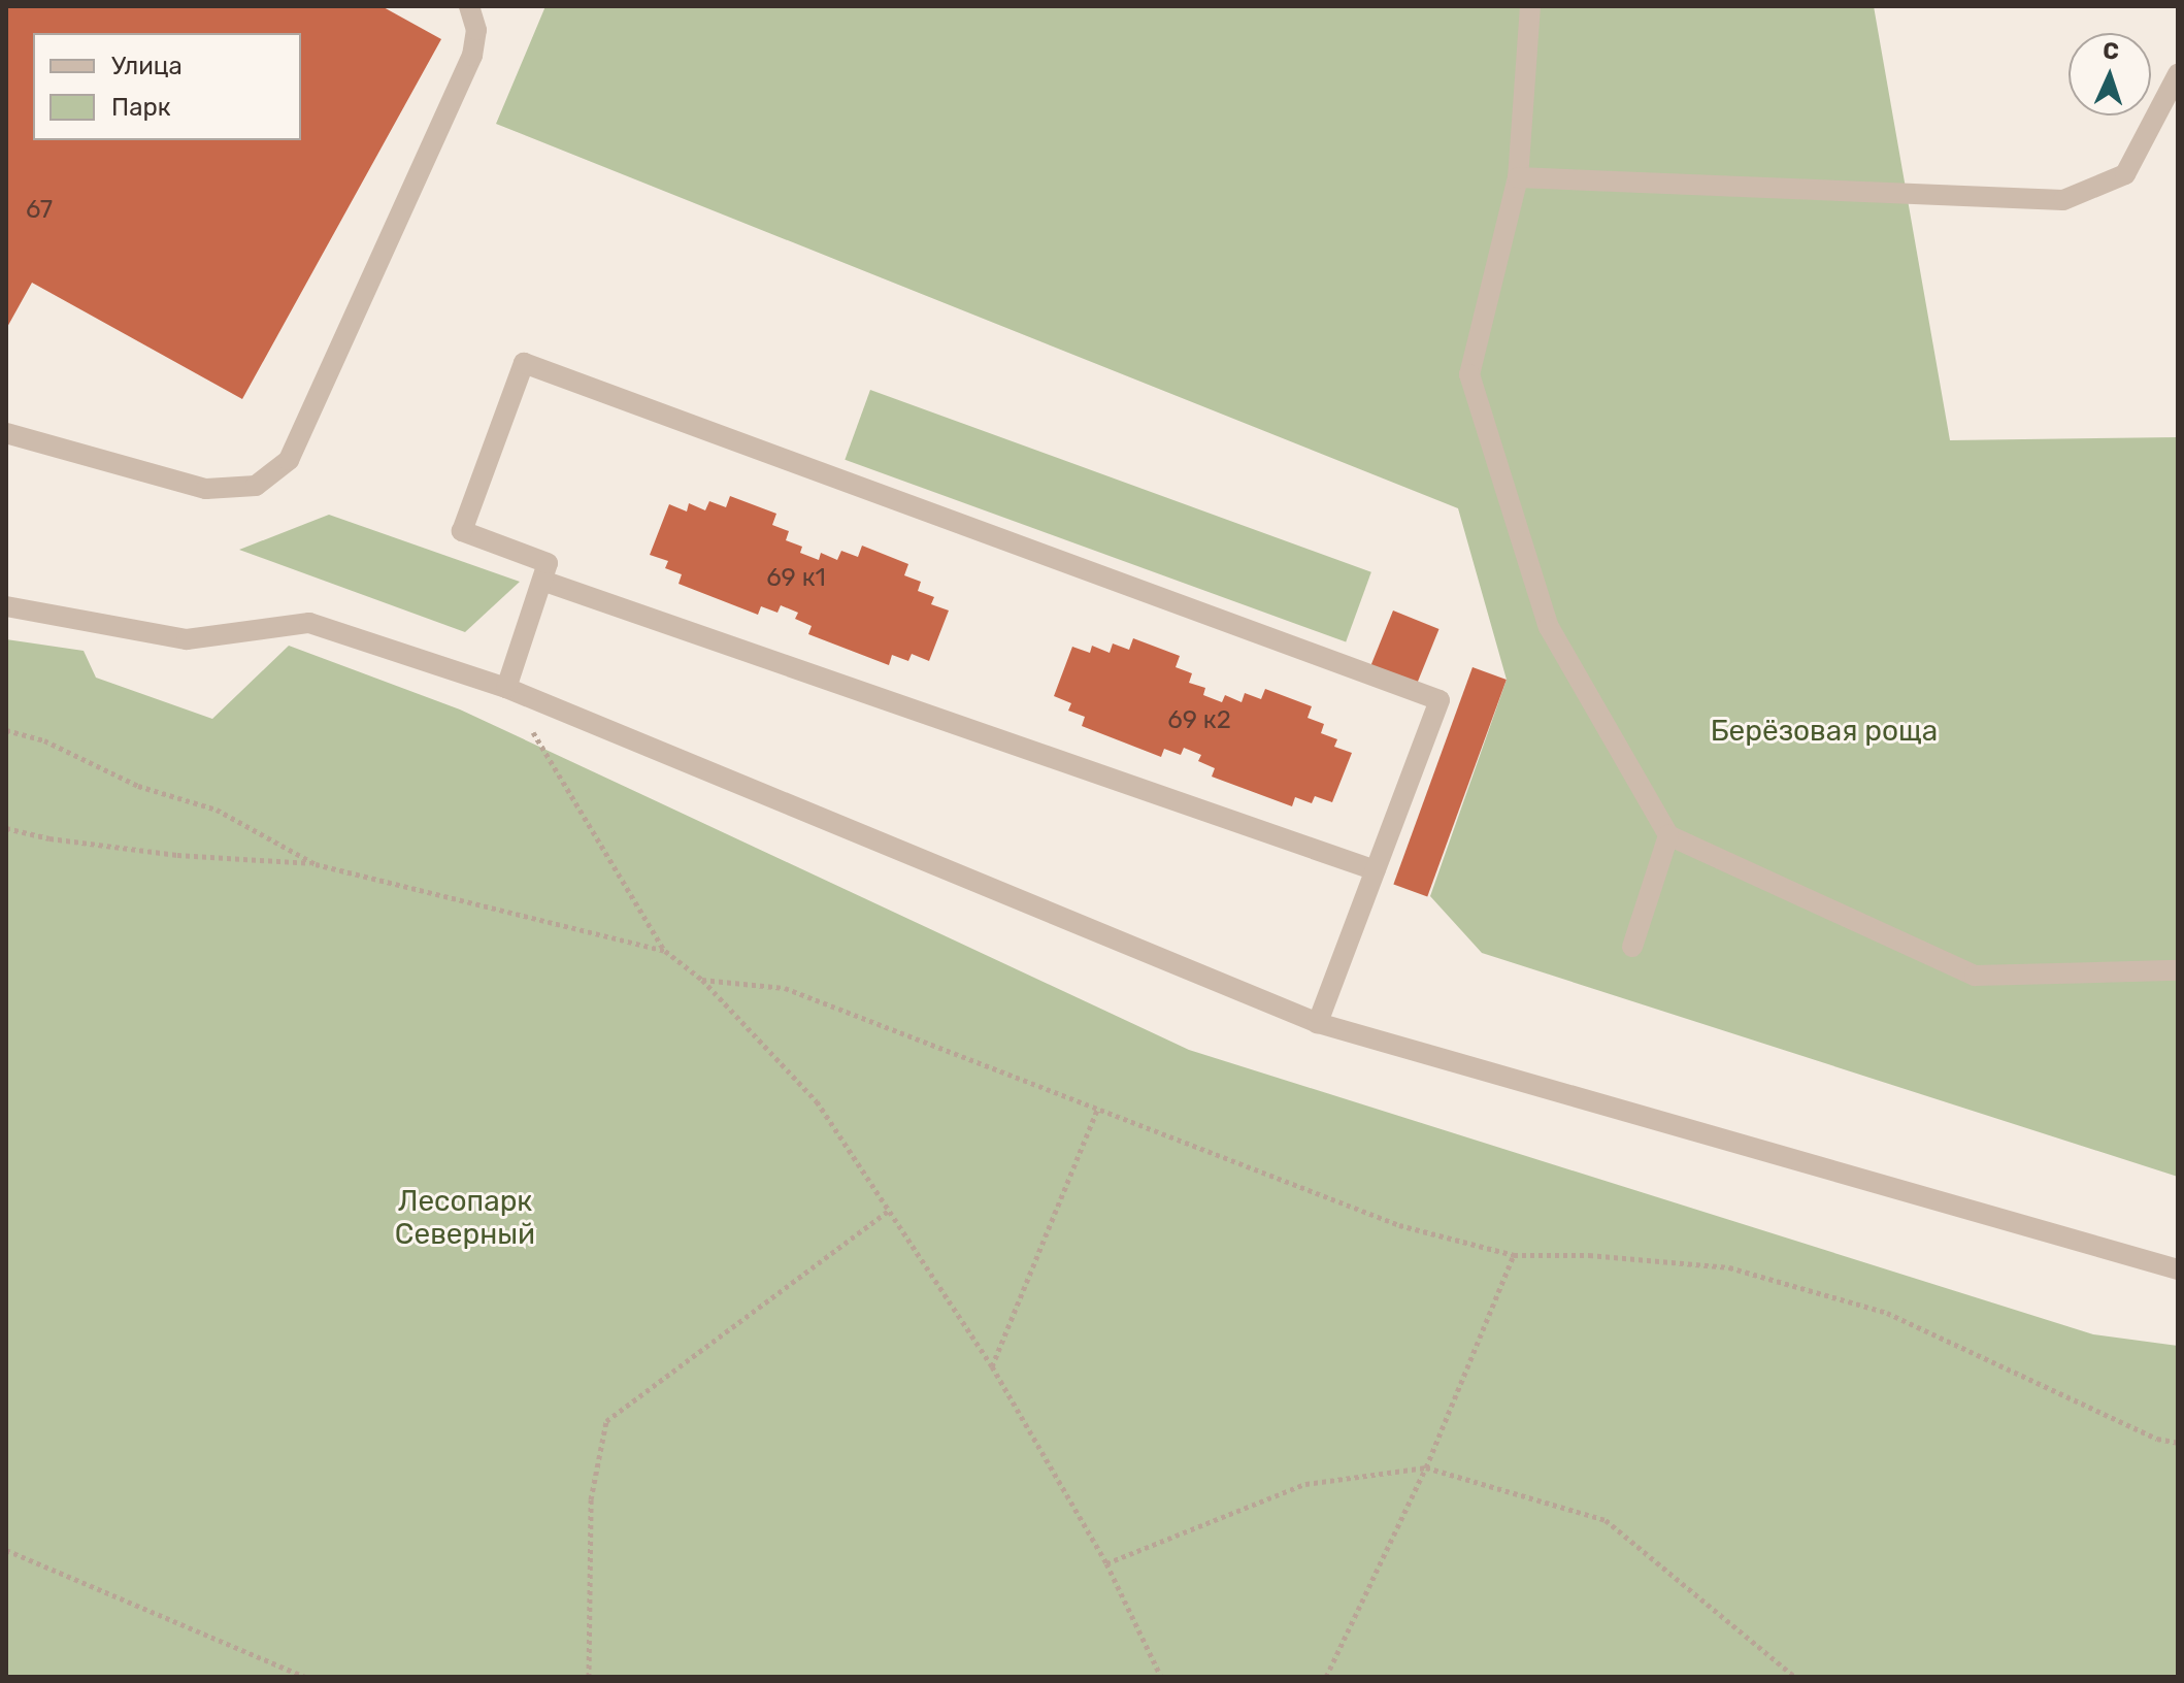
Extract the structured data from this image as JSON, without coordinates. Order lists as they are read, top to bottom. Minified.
{"parks":["Берёзовая роща","Лесопарк Северный"],"house_numbers":["67","69 к1","69 к2"],"legend":["Улица","Парк"],"north":"top"}
